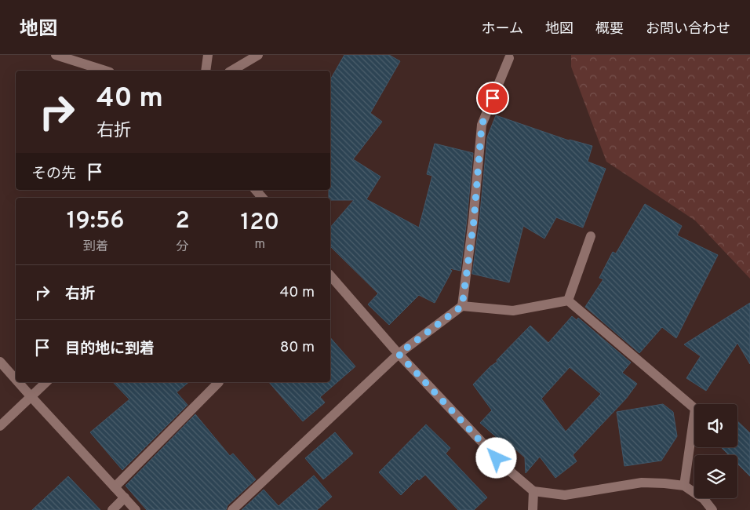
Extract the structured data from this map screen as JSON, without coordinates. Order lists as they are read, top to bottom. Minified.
{"page":{"header":"地図","nav":["ホーム","地図","概要","お問い合わせ"],"turn":["40 m","右折"],"then":"その先","eta":["19:56","到着","2","分","120","m"],"list":[{"name":"右折","value":"40 m"},{"name":"目的地に到着","value":"80 m"}]}}
